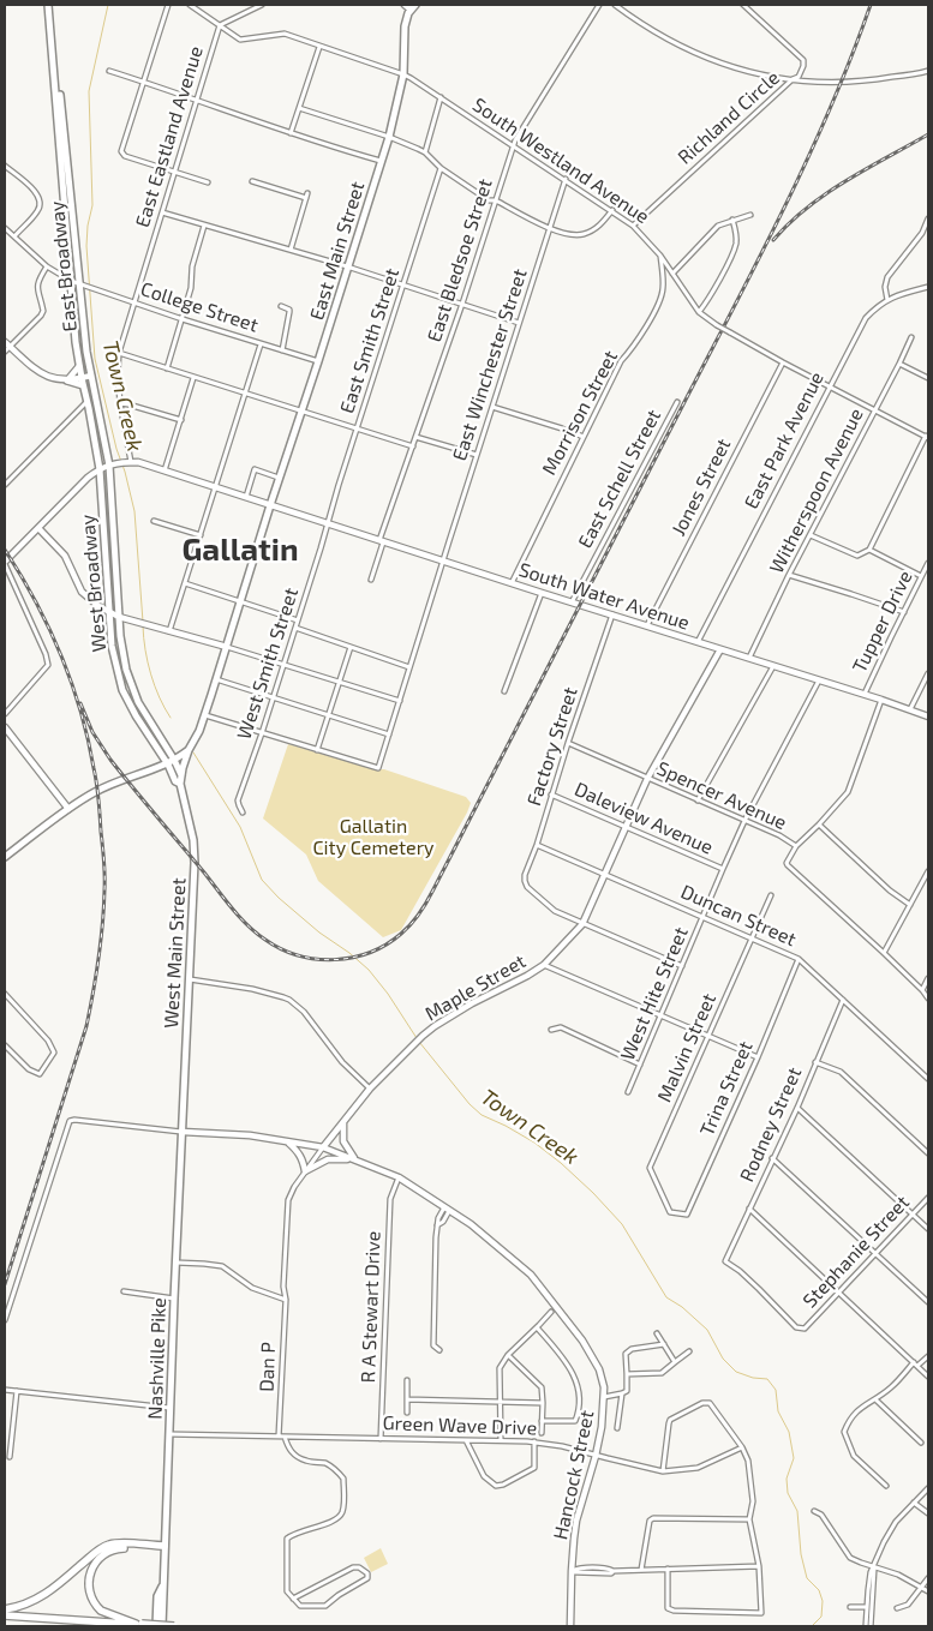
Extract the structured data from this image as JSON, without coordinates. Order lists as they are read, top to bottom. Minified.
{"streets":{"main road":["East Main Street","East Broadway","West Broadway","West Main Street","Nashville Pike"],"street":["Richland Circle","East Eastland Avenue","South Westland Avenue","East Bledsoe Street","College Street","East Smith Street","East Winchester Street","Morrison Street","East Park Avenue","East Schell Street","Jones Street","Witherspoon Avenue","South Water Avenue","Tupper Drive","West Smith Street","Factory Street","Spencer Avenue","Daleview Avenue","Duncan Street","Maple Street","West Hite Street","Malvin Street","Trina Street","Rodney Street","Stephanie Street","R A Stewart Drive","Dan P","Green Wave Drive","Hancock Street"]},"crossings":[["Richland Circle","South Westland Avenue"],["East Eastland Avenue","South Westland Avenue"],["East Eastland Avenue","College Street"],["East Eastland Avenue","South Water Avenue"],["South Westland Avenue","East Main Street"],["South Westland Avenue","East Bledsoe Street"],["South Westland Avenue","East Winchester Street"],["South Westland Avenue","Morrison Street"],["South Westland Avenue","East Park Avenue"],["South Westland Avenue","Jones Street"],["South Westland Avenue","Witherspoon Avenue"],["East Main Street","College Street"],["East Main Street","South Water Avenue"],["East Bledsoe Street","South Water Avenue"],["East Broadway","College Street"],["East Broadway","West Broadway"],["East Broadway","South Water Avenue"],["East Smith Street","South Water Avenue"],["East Smith Street","West Smith Street"],["East Winchester Street","South Water Avenue"],["Morrison Street","South Water Avenue"],["East Park Avenue","South Water Avenue"],["East Schell Street","South Water Avenue"],["Jones Street","South Water Avenue"],["Witherspoon Avenue","South Water Avenue"],["West Broadway","South Water Avenue"],["West Broadway","West Main Street"],["South Water Avenue","Tupper Drive"],["South Water Avenue","West Smith Street"],["South Water Avenue","Factory Street"],["South Water Avenue","Maple Street"],["South Water Avenue","West Hite Street"],["Factory Street","Spencer Avenue"],["Factory Street","Daleview Avenue"],["Factory Street","Duncan Street"],["Factory Street","Maple Street"],["Spencer Avenue","Maple Street"],["Spencer Avenue","West Hite Street"],["Daleview Avenue","Maple Street"],["Daleview Avenue","West Hite Street"],["Duncan Street","Maple Street"],["Duncan Street","West Hite Street"],["Duncan Street","Malvin Street"],["Duncan Street","Trina Street"],["Duncan Street","Rodney Street"],["West Main Street","Nashville Pike"],["Maple Street","Dan P"],["Maple Street","Hancock Street"],["Malvin Street","Trina Street"],["Rodney Street","Stephanie Street"],["R A Stewart Drive","Green Wave Drive"],["R A Stewart Drive","Hancock Street"],["Nashville Pike","Green Wave Drive"],["Dan P","Green Wave Drive"],["Dan P","Hancock Street"],["Green Wave Drive","Hancock Street"]],"districts":["Gallatin"],"water":["Town Creek"],"parks":["Gallatin City Cemetery"]}
